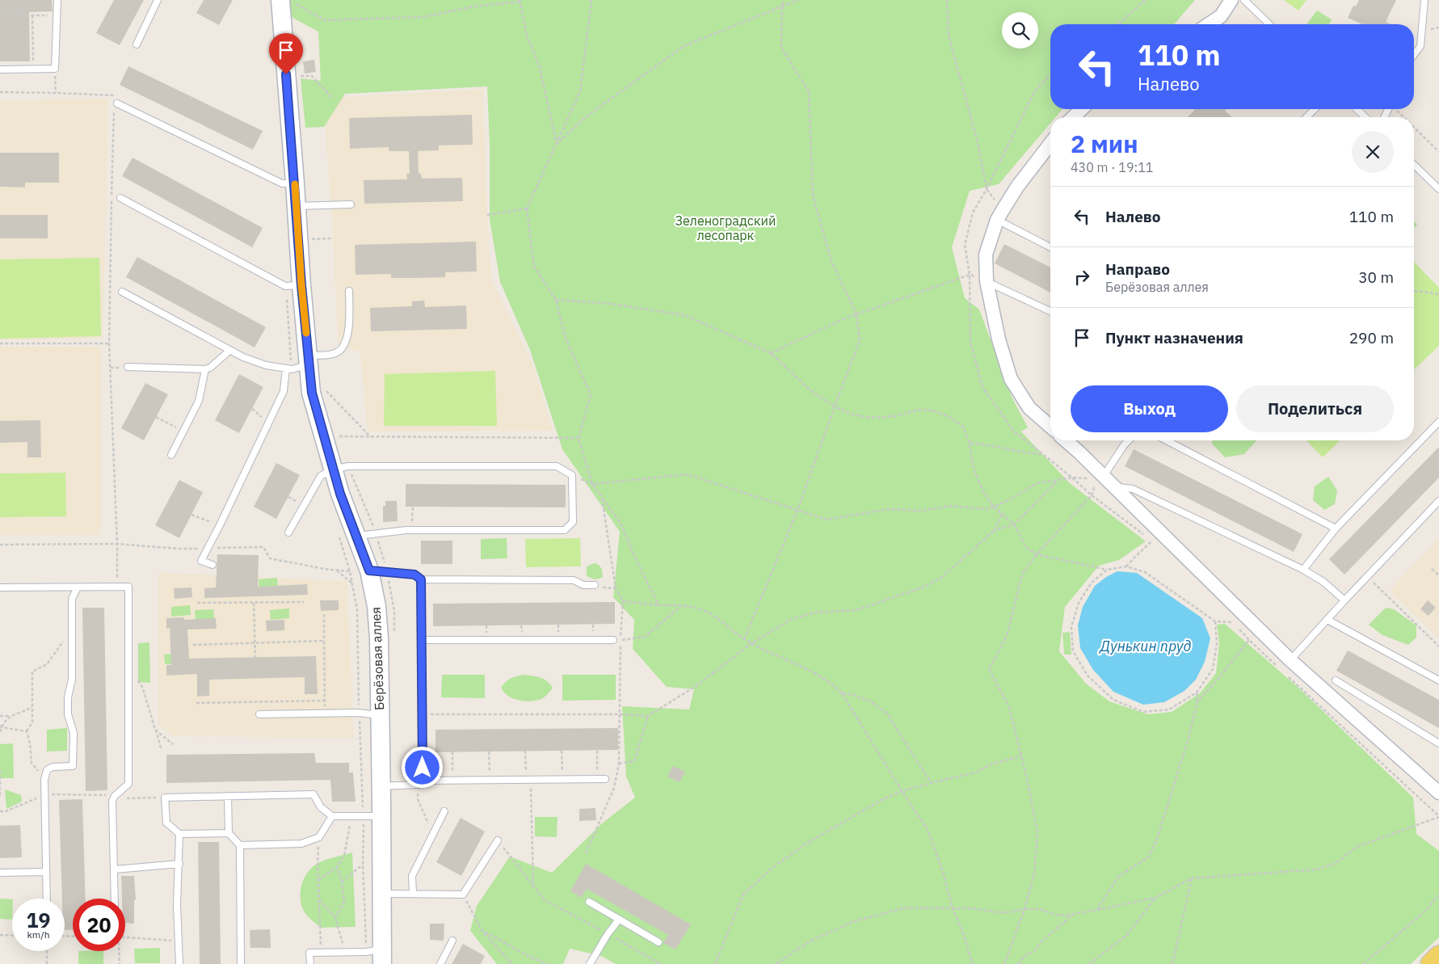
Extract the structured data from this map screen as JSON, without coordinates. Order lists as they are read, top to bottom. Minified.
{"streets":{"street":["Берёзовая аллея"]},"water":["Дунькин пруд"],"parks":["Зеленоградский лесопарк"],"page":{"turn":["110 m","Налево"],"heading":["2 мин","430 m · 19:11"],"list":[{"name":"Налево","value":"110 m"},{"name":"Направо","note":"Берёзовая аллея","value":"30 m"},{"name":"Пункт назначения","value":"290 m"}],"buttons":["Выход","Поделиться"],"speed":"19 km/h","limit":"20"}}
